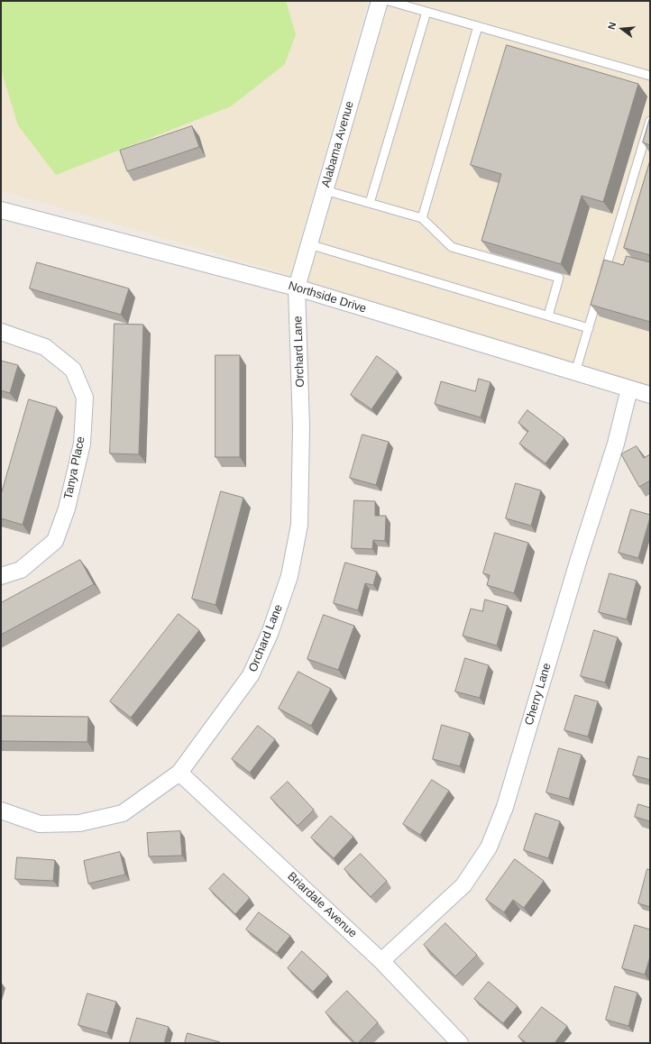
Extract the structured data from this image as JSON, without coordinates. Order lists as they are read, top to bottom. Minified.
{"streets":{"street":["Alabama Avenue","Northside Drive","Orchard Lane","Tanya Place","Cherry Lane","Briardale Avenue"]},"crossings":[["Alabama Avenue","Northside Drive"],["Alabama Avenue","Orchard Lane"],["Northside Drive","Orchard Lane"],["Northside Drive","Cherry Lane"],["Orchard Lane","Briardale Avenue"],["Cherry Lane","Briardale Avenue"]],"north":"left"}
